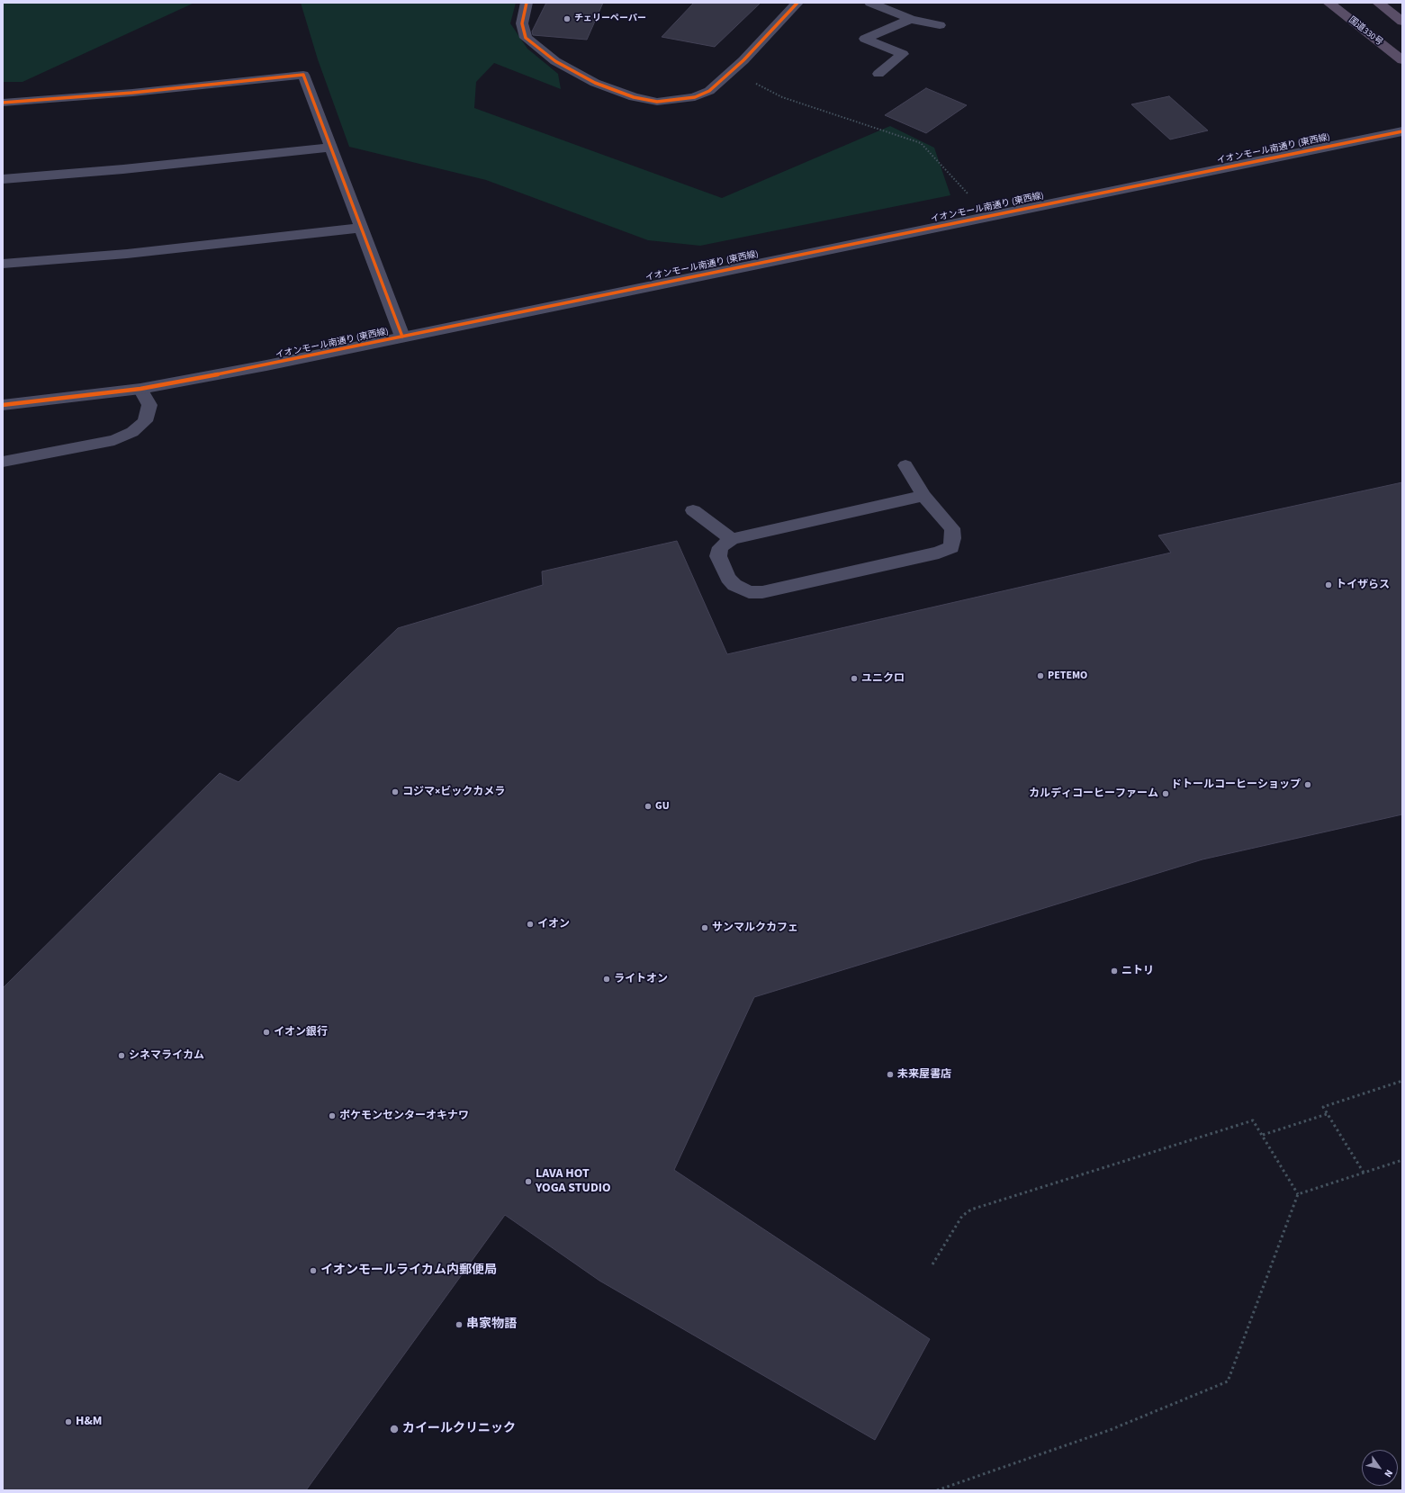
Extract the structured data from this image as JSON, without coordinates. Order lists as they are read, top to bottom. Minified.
{"streets":{"highway":["国道330号"],"street":["イオンモール南通り (東西線)"]},"places":["チェリーペーパー","トイザらス","PETEMO","ユニクロ","ドトールコーヒーショップ","コジマ×ビックカメラ","カルディコーヒーファーム","GU","イオン","サンマルクカフェ","ニトリ","ライトオン","イオン銀行","シネマライカム","未来屋書店","ポケモンセンターオキナワ","LAVA HOT YOGA STUDIO","イオンモールライカム内郵便局","串家物語","H&M","カイールクリニック"],"north":"bottom right"}
